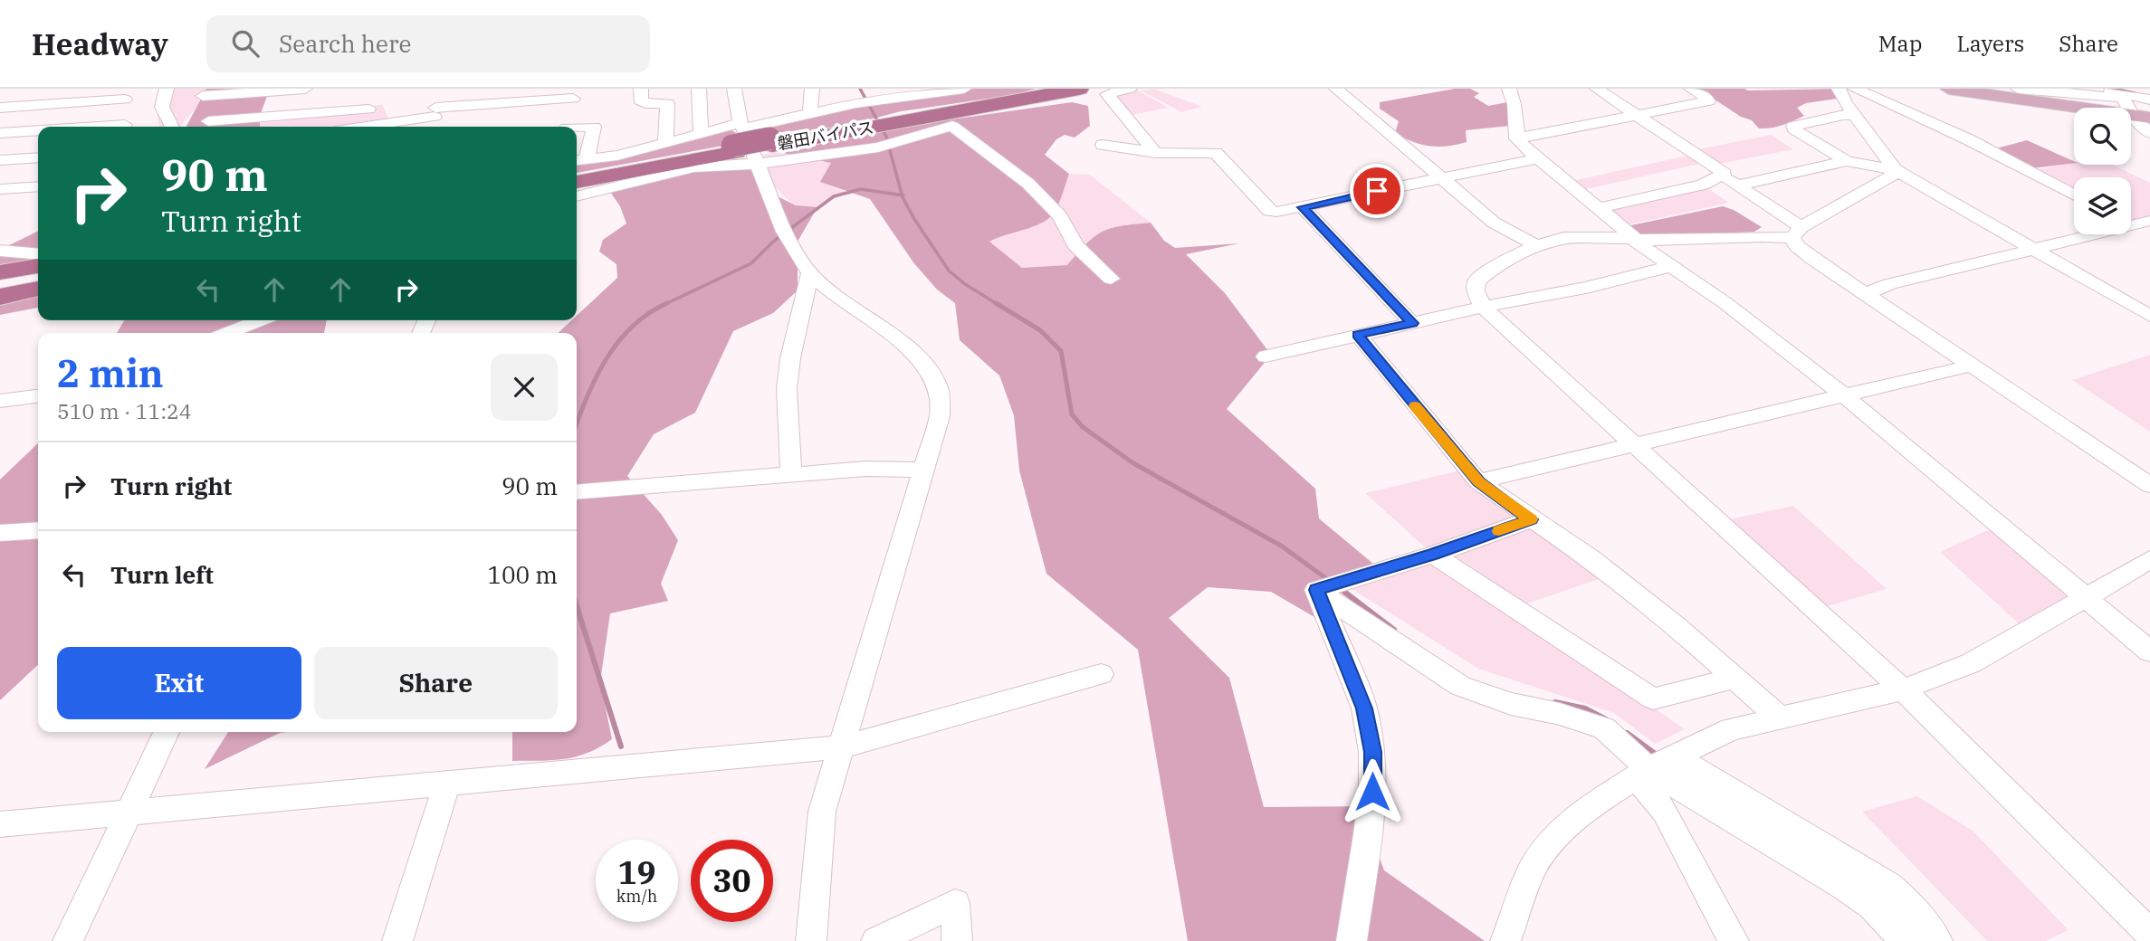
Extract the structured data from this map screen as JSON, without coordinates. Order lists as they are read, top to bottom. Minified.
{"streets":{"highway":["磐田バイパス"]},"page":{"header":"Headway","search":"Search here","nav":["Map","Layers","Share"],"turn":["90 m","Turn right"],"heading":["2 min","510 m · 11:24"],"list":[{"name":"Turn right","value":"90 m"},{"name":"Turn left","value":"100 m"}],"buttons":["Exit","Share"],"speed":"19 km/h","limit":"30"}}
